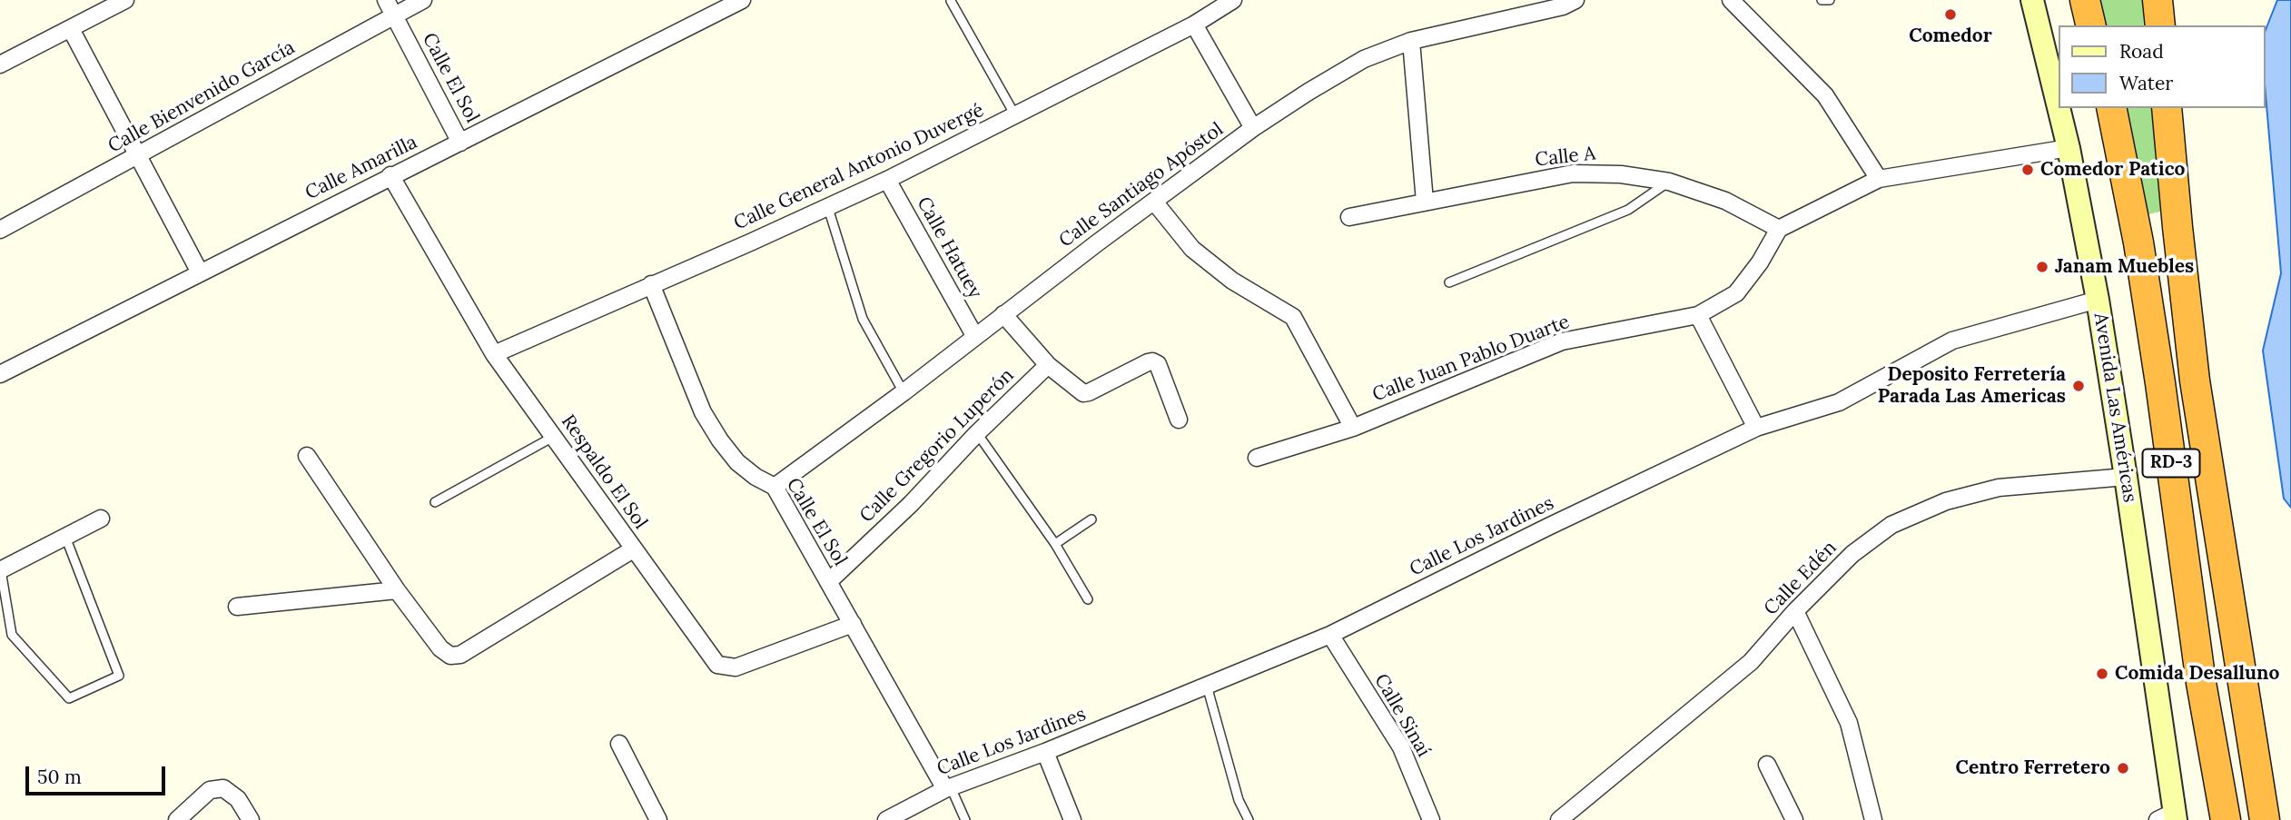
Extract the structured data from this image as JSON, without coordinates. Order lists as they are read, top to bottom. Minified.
{"streets":{"highway":["RD-3"],"main road":["Avenida Las Américas"],"street":["Calle El Sol","Calle Bienvenido García","Calle A","Calle General Antonio Duvergé","Calle Amarilla","Calle Santiago Apóstol","Calle Hatuey","Calle Juan Pablo Duarte","Calle Gregorio Luperón","Respaldo El Sol","Calle Los Jardines","Calle Edén","Calle Sinaí"]},"crossings":[["Calle El Sol","Calle Bienvenido García"],["Calle El Sol","Calle General Antonio Duvergé"],["Calle El Sol","Calle Amarilla"],["Calle El Sol","Calle Santiago Apóstol"],["Calle El Sol","Calle Gregorio Luperón"],["Calle El Sol","Respaldo El Sol"],["Calle El Sol","Calle Los Jardines"],["Calle A","Calle Juan Pablo Duarte"],["Calle General Antonio Duvergé","Calle Hatuey"],["Calle General Antonio Duvergé","Respaldo El Sol"],["Calle Amarilla","Respaldo El Sol"],["Calle Santiago Apóstol","Calle Hatuey"],["Avenida Las Américas","Calle Los Jardines"],["Avenida Las Américas","Calle Edén"],["Calle Los Jardines","Calle Sinaí"]],"places":["Comedor","Comedor Patico","Janam Muebles","Deposito Ferretería Parada Las Americas","Comida Desalluno","Centro Ferretero"],"legend":["Road","Water"],"scale_bar":"50 m"}
